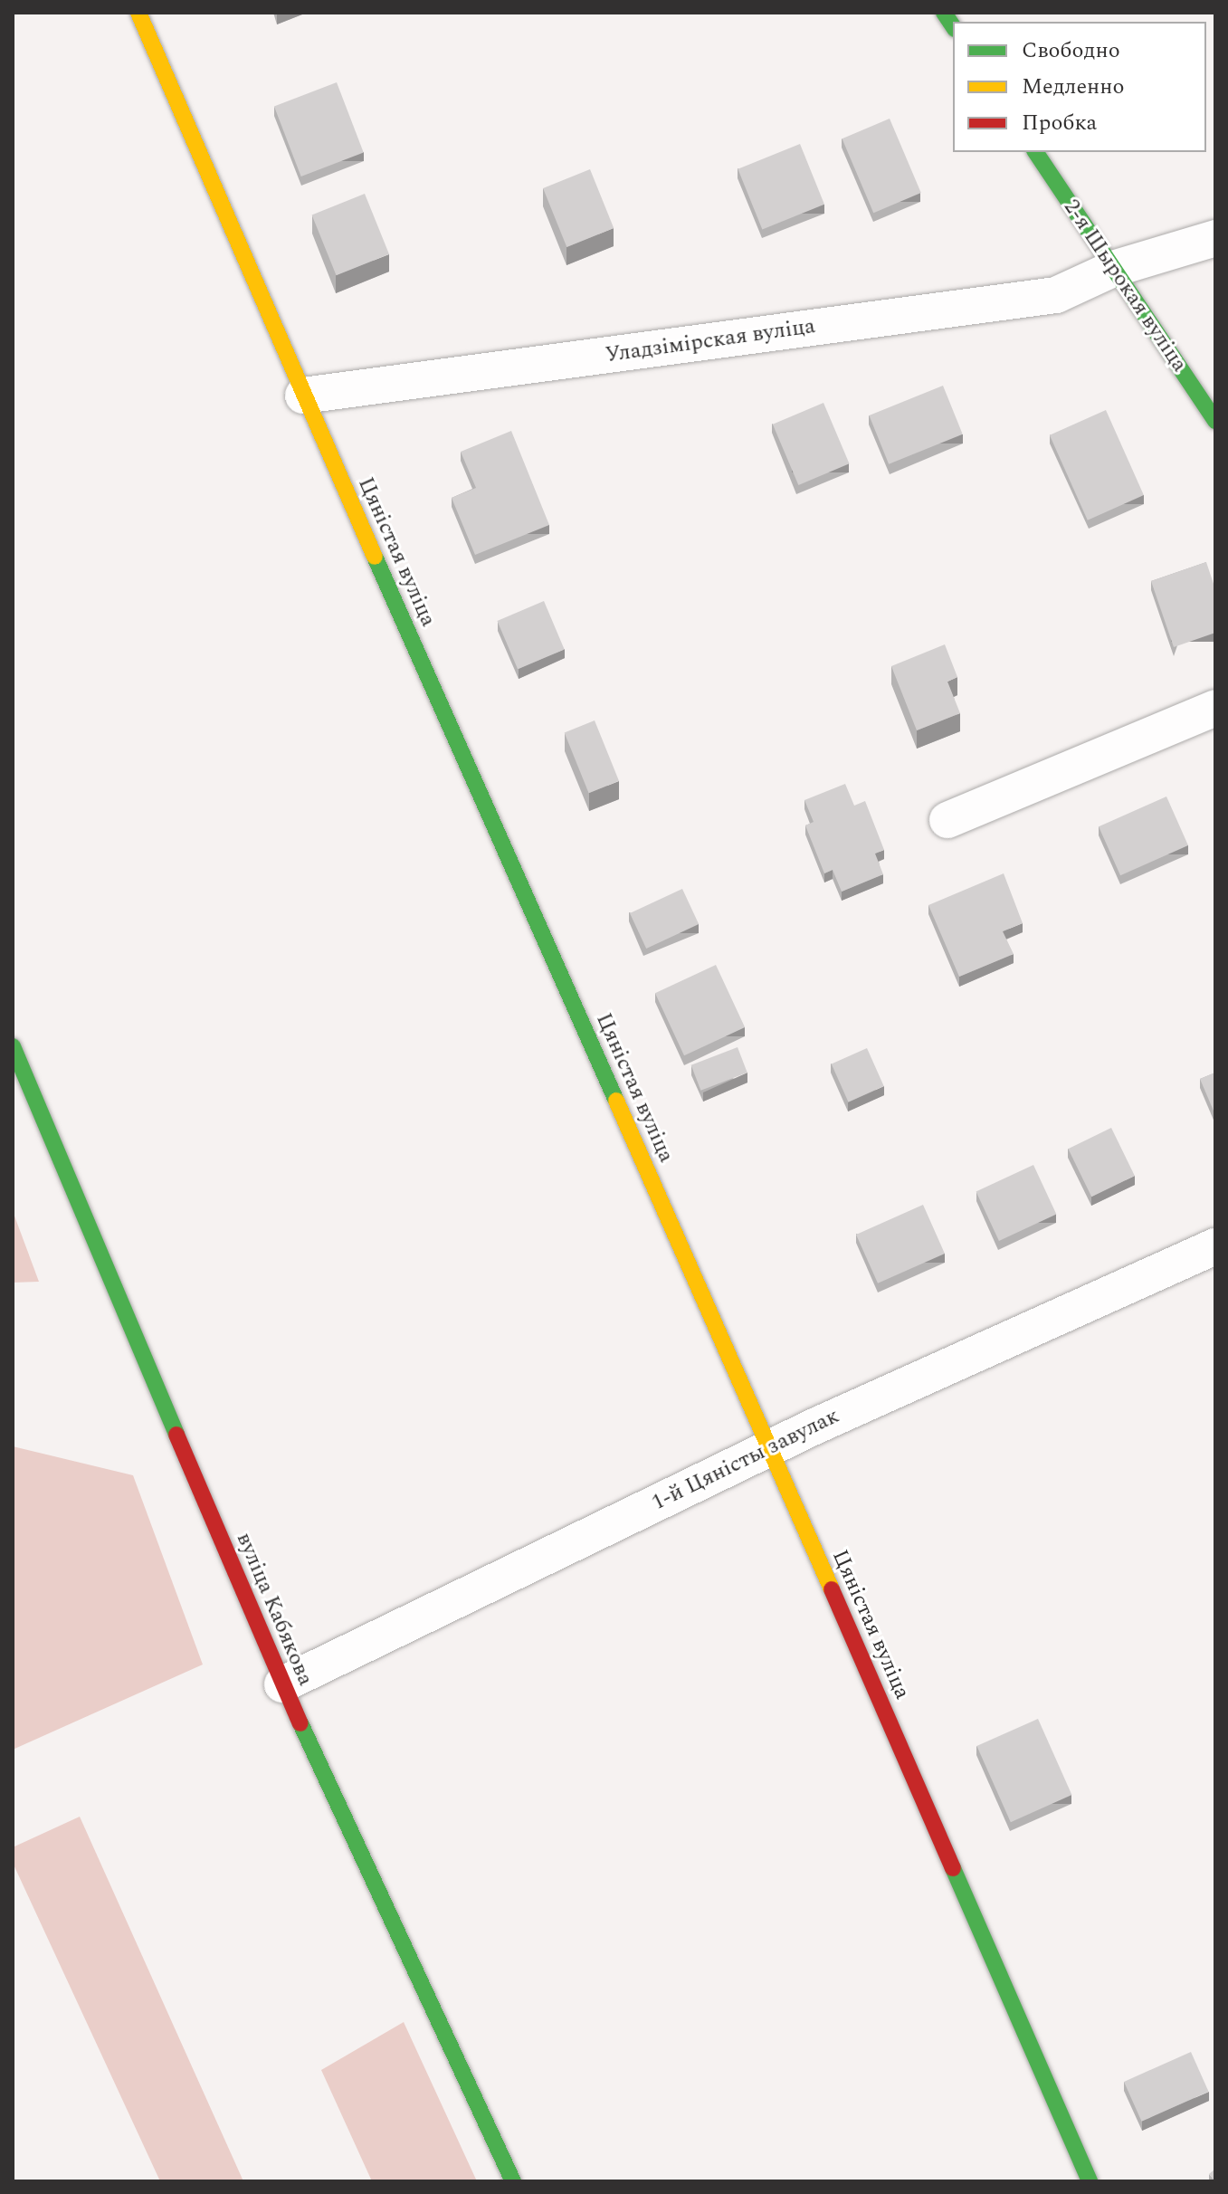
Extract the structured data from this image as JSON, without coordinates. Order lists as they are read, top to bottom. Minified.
{"streets":{"street":["2-я Шырокая вуліца","Уладзімірская вуліца","Цяністая вуліца","1-й Цяністы завулак","вуліца Кабякова"]},"crossings":[["2-я Шырокая вуліца","Уладзімірская вуліца"],["Уладзімірская вуліца","Цяністая вуліца"],["Цяністая вуліца","1-й Цяністы завулак"],["1-й Цяністы завулак","вуліца Кабякова"]],"legend":["Свободно","Медленно","Пробка"]}
